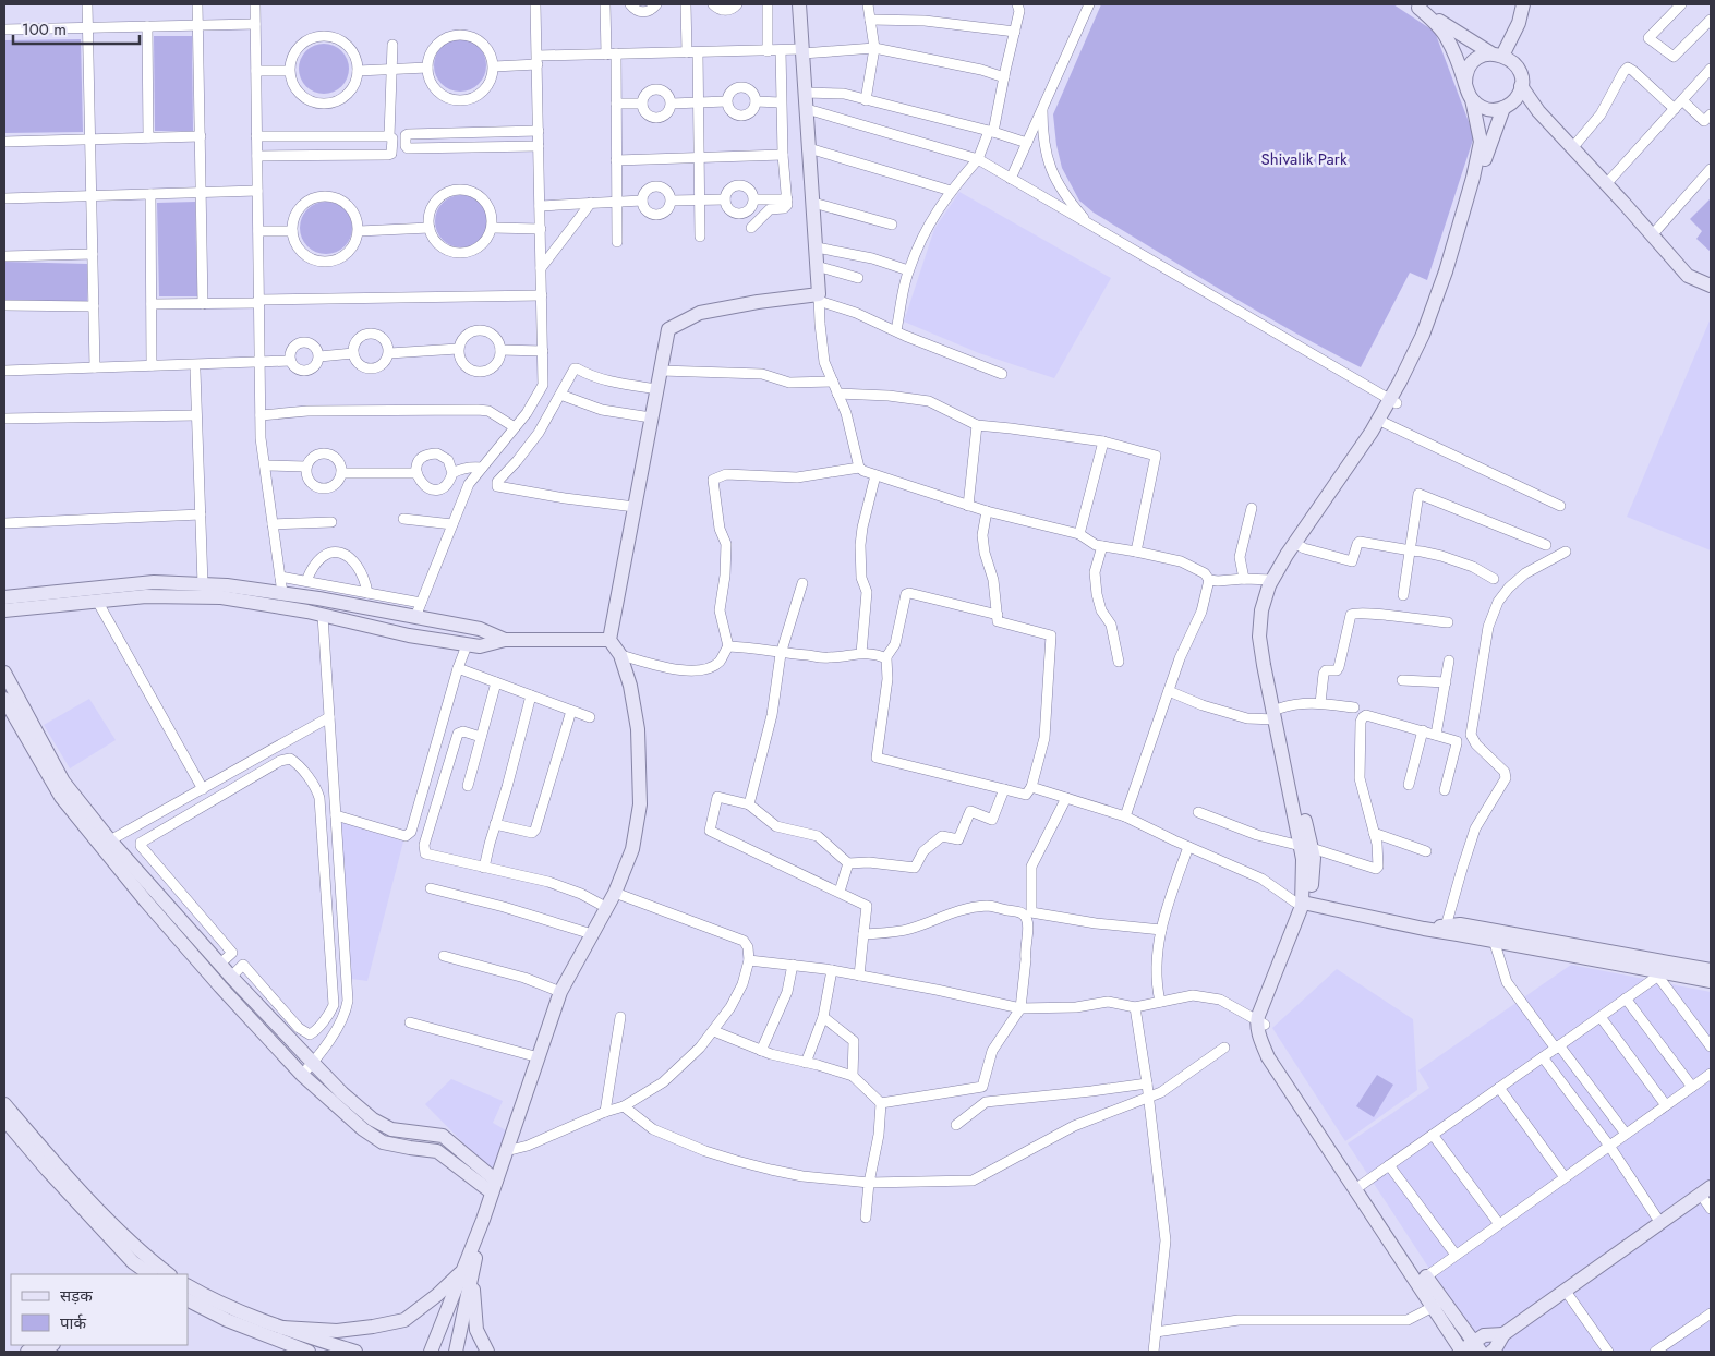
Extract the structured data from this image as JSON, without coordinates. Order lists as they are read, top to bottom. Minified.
{"parks":["Shivalik Park"],"legend":["सड़क","पार्क"],"scale_bar":"100 m"}
